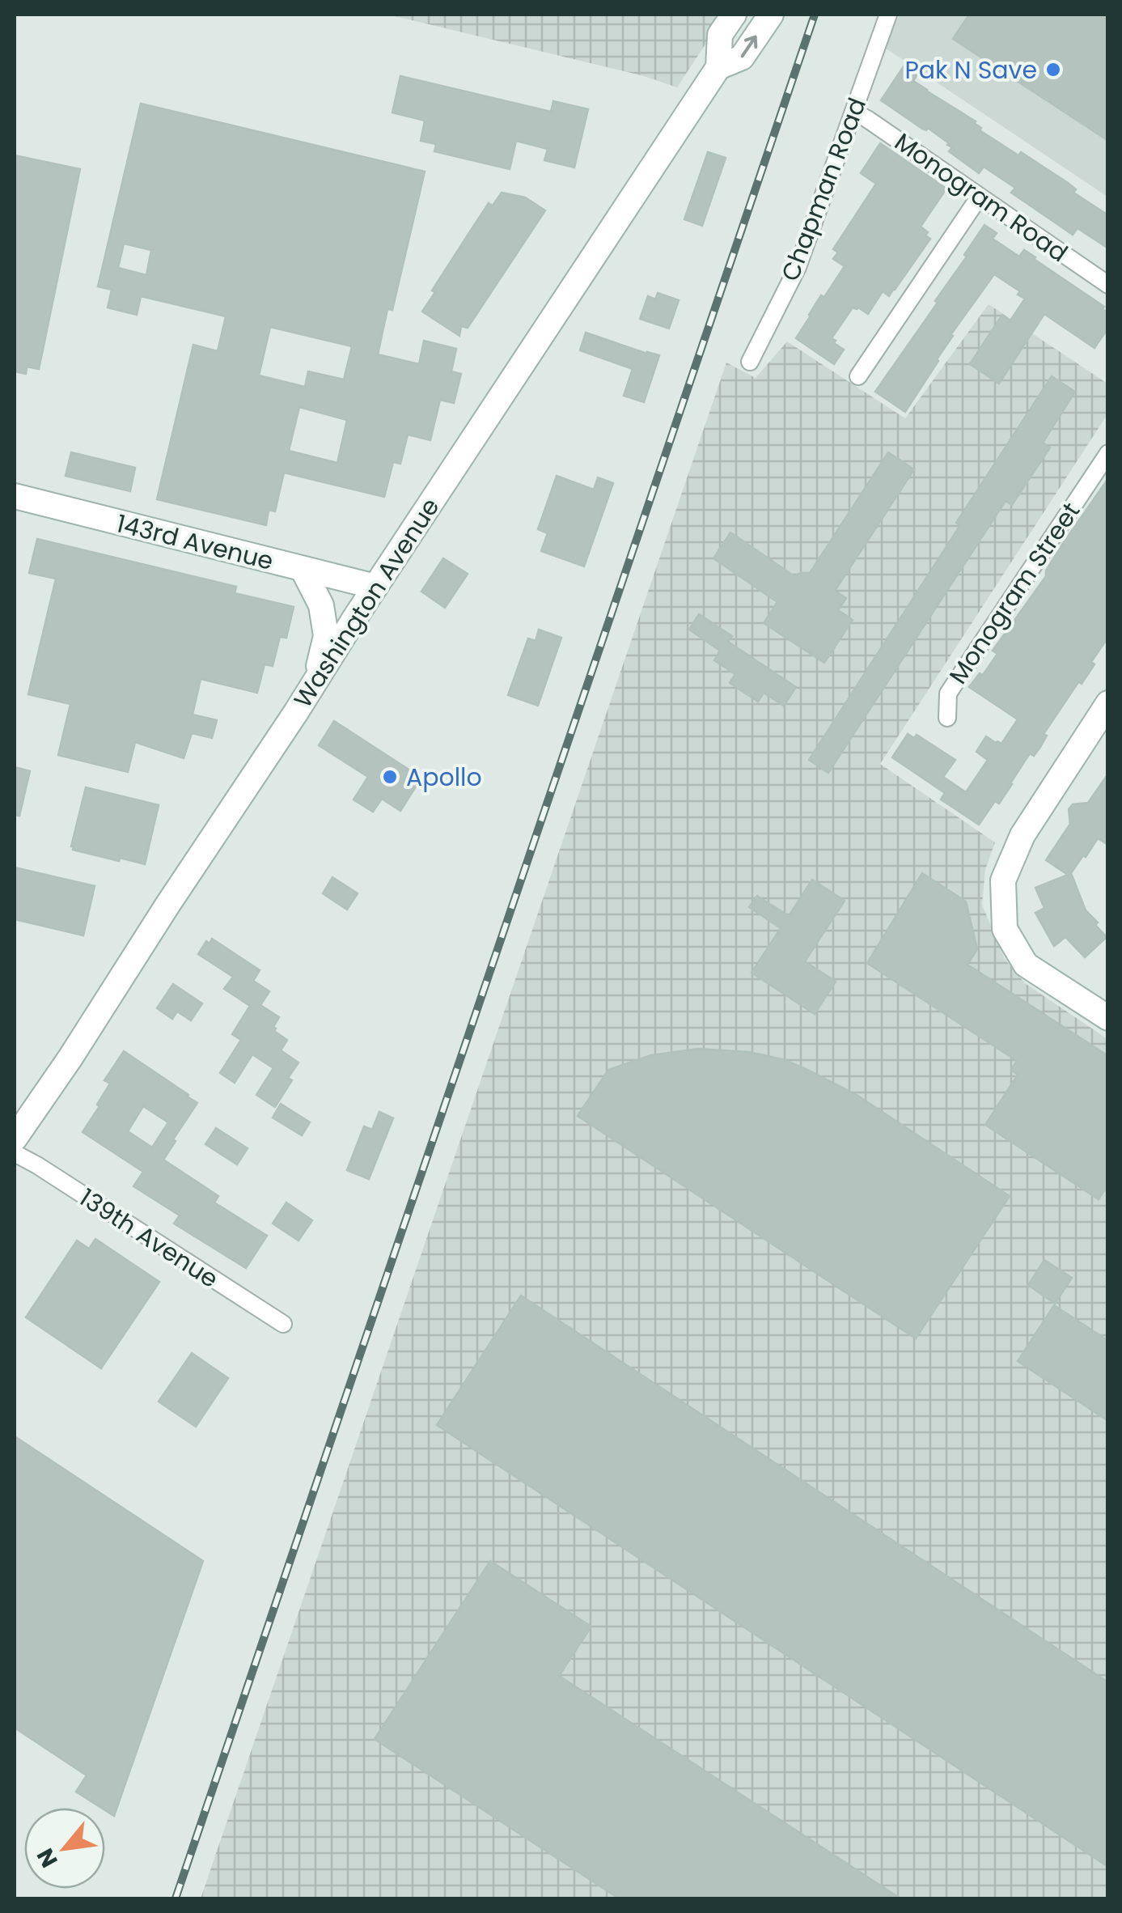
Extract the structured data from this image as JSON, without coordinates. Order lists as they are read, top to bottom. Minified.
{"streets":{"main road":["143rd Avenue","Washington Avenue"],"street":["Chapman Road","Monogram Road","Monogram Street","139th Avenue"]},"crossings":[["Chapman Road","Monogram Road"],["143rd Avenue","Washington Avenue"]],"places":["Pak N Save","Apollo"],"north":"bottom left"}
